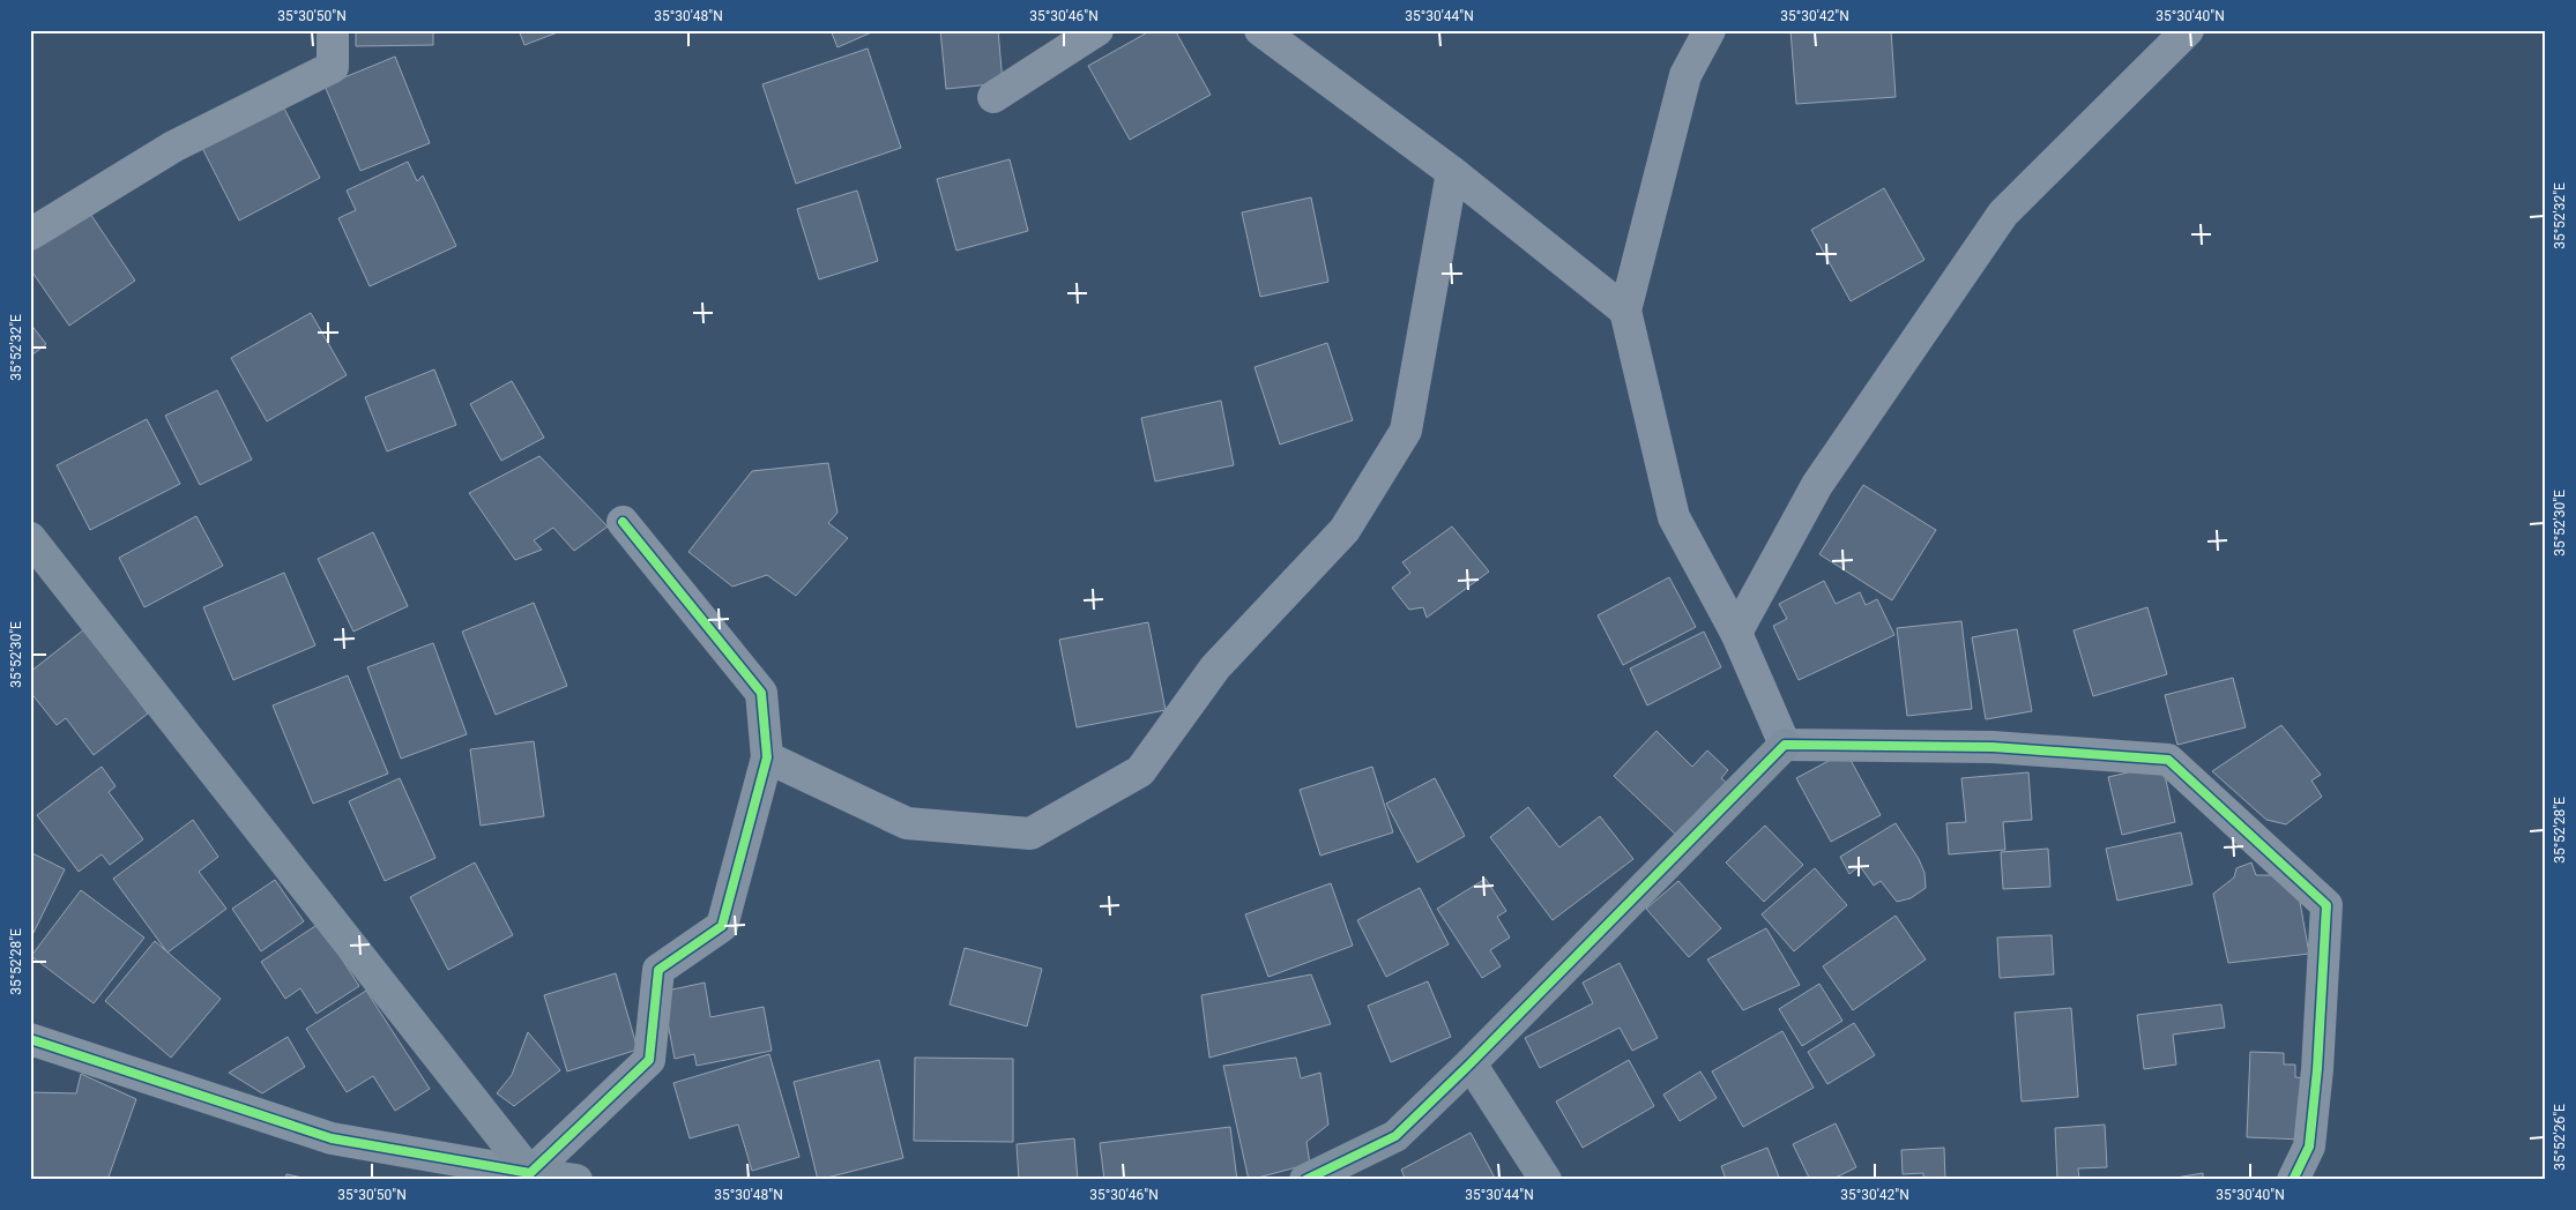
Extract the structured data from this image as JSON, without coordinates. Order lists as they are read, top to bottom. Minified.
{"coordinates":["35°30'50\"N","35°30'48\"N","35°30'46\"N","35°30'44\"N","35°30'42\"N","35°30'40\"N","35°52'32\"E","35°52'30\"E","35°52'28\"E","35°52'26\"E"]}
